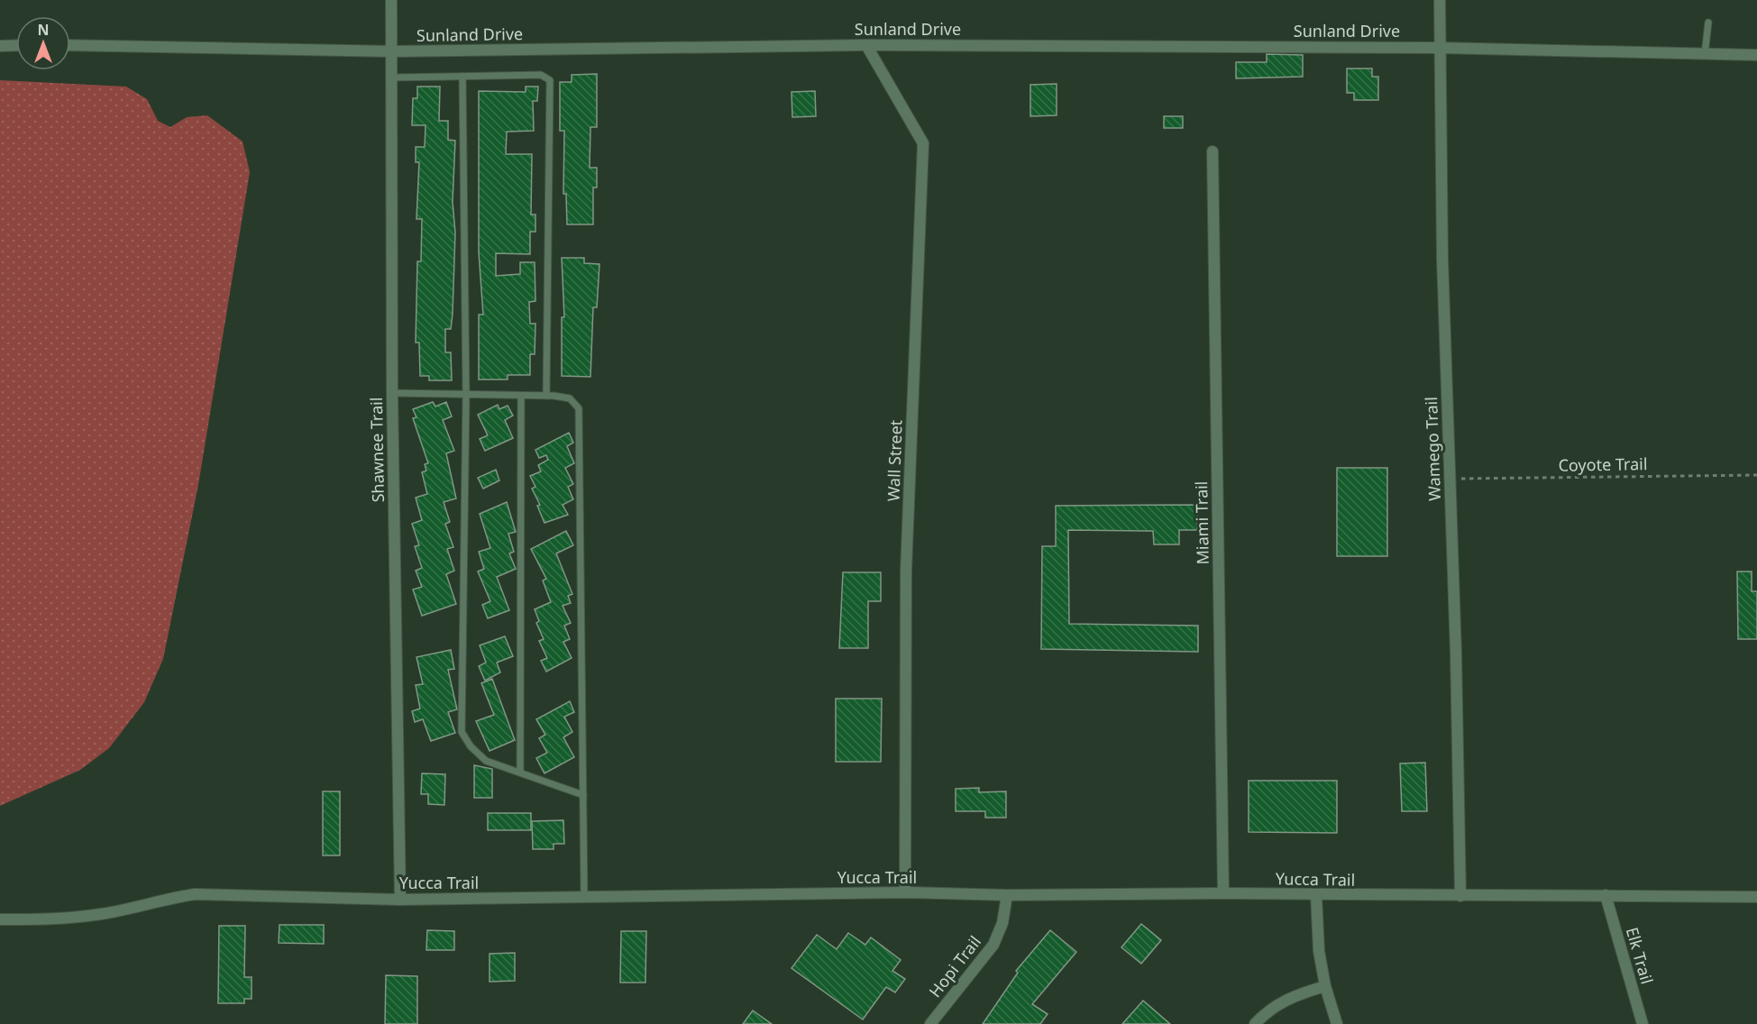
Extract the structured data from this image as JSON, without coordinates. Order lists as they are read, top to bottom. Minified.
{"streets":{"street":["Sunland Drive","Wamego Trail","Shawnee Trail","Wall Street","Miami Trail","Yucca Trail","Elk Trail","Hopi Trail"],"path":["Coyote Trail"]},"crossings":[["Sunland Drive","Wamego Trail"],["Sunland Drive","Shawnee Trail"],["Sunland Drive","Wall Street"],["Wamego Trail","Coyote Trail"],["Wamego Trail","Yucca Trail"],["Shawnee Trail","Yucca Trail"],["Wall Street","Yucca Trail"],["Miami Trail","Yucca Trail"],["Yucca Trail","Elk Trail"],["Yucca Trail","Hopi Trail"]],"north":"top"}
